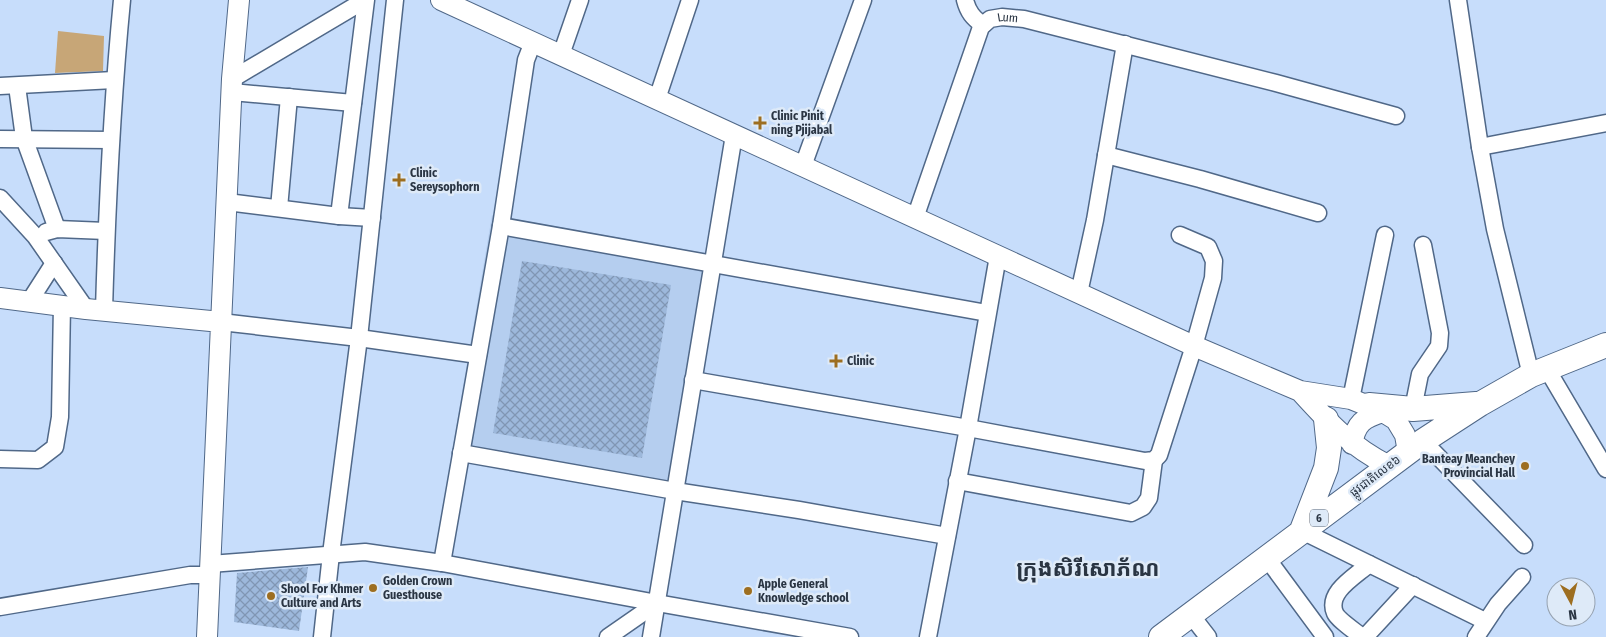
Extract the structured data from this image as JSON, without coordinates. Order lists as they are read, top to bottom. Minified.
{"streets":{"highway":["ផ្លូវជាតិលេខ៦","6"],"street":["Lum"]},"districts":["ក្រុងសិរីសោភ័ណ"],"places":{"health":["Clinic Pinit ning Pjijabal","Clinic Sereysophorn","Clinic"],"other":["Banteay Meanchey Provincial Hall","Golden Crown Guesthouse","Apple General Knowledge school","Shool For Khmer Culture and Arts"]},"north":"bottom"}
